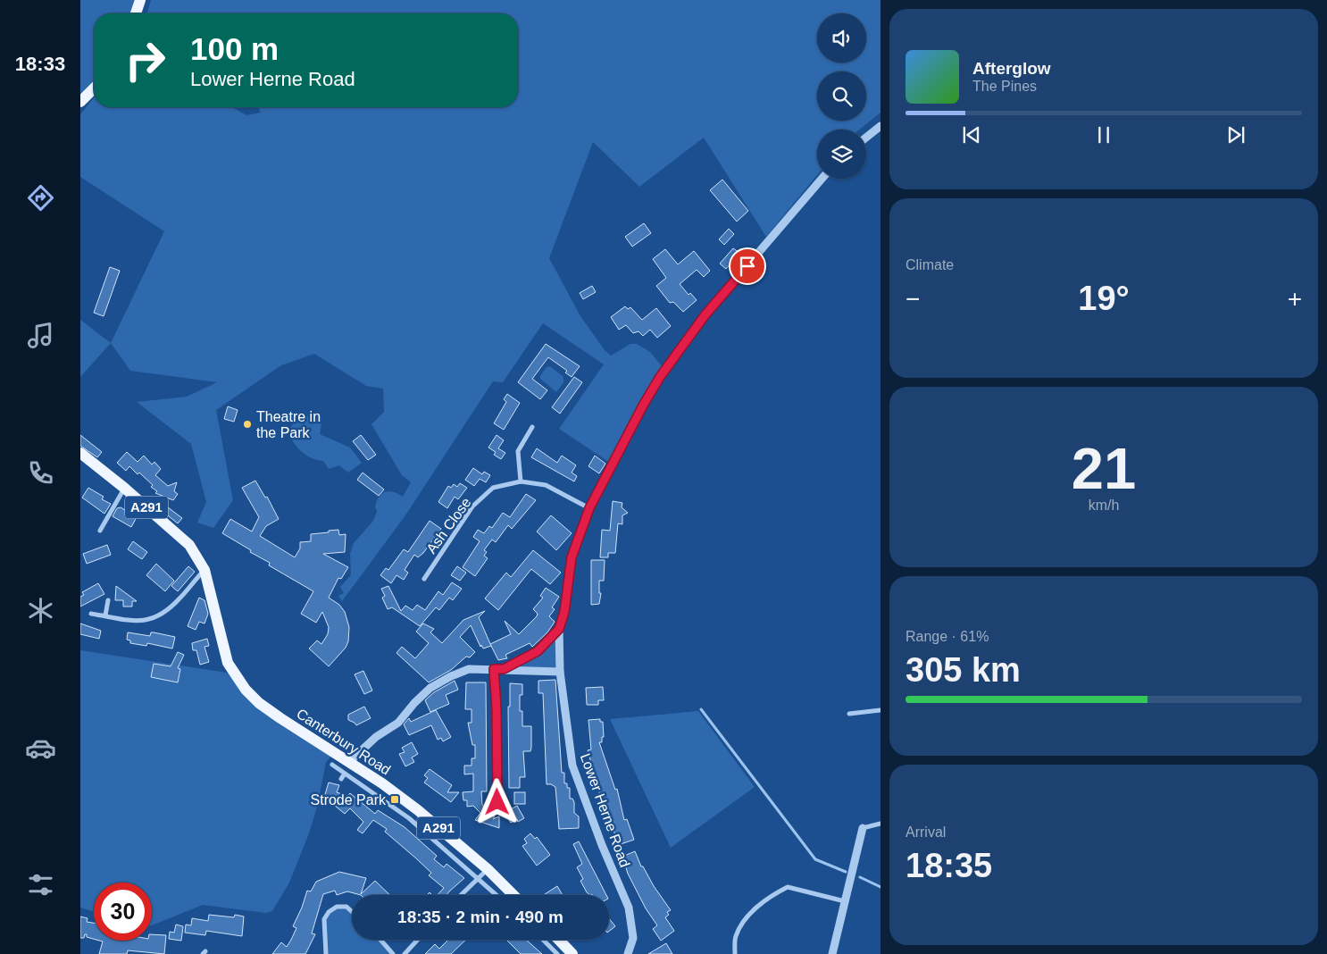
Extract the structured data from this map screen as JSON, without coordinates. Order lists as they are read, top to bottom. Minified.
{"streets":{"main road":["A291","Canterbury Road"],"street":["Ash Close","Lower Herne Road"]},"crossings":[["A291","Canterbury Road"],["Ash Close","Lower Herne Road"],["Canterbury Road","Lower Herne Road"]],"places":{"other":["Theatre in the Park"],"transit":["Strode Park"]},"page":{"tabs":"18:33","turn":["100 m","Lower Herne Road"],"song":["Afterglow","The Pines"],"tile":["Climate",["21","km/h"],["Range · 61%","305 km"],["Arrival","18:35"]],"heat":["−","19°","+"],"limit":"30","trip":"18:35 · 2 min · 490 m"}}
